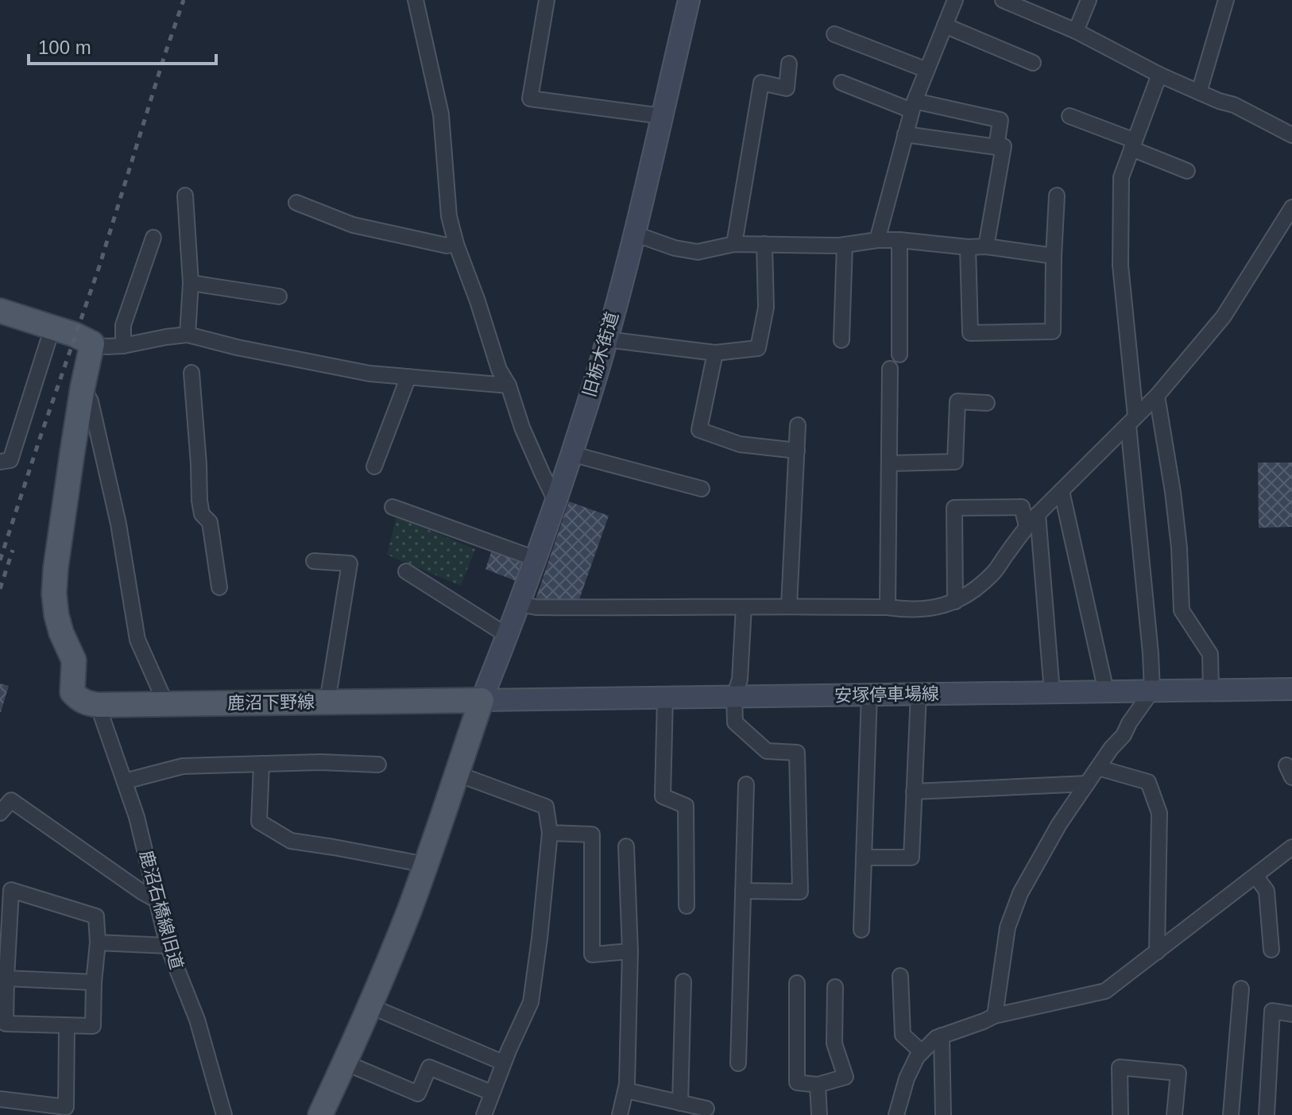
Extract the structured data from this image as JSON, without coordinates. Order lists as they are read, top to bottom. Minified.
{"streets":{"main road":["旧栃木街道","安塚停車場線","鹿沼下野線"],"street":["鹿沼石橋線旧道"]},"crossings":[["旧栃木街道","安塚停車場線"],["旧栃木街道","鹿沼下野線"],["安塚停車場線","鹿沼下野線"],["鹿沼下野線","鹿沼石橋線旧道"]],"scale_bar":"100 m"}
